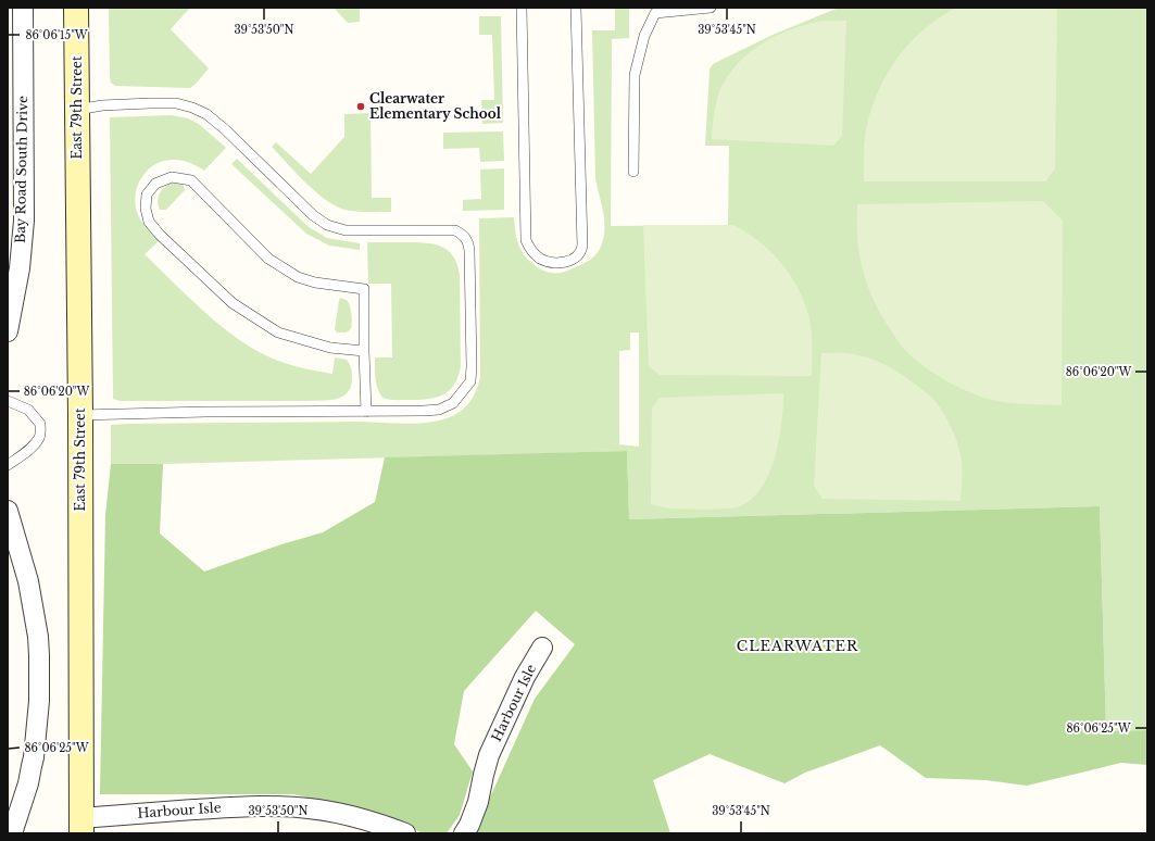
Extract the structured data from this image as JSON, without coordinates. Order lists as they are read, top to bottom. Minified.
{"streets":{"street":["East 79th Street","Bay Road South Drive","Harbour Isle"]},"crossings":[["East 79th Street","Harbour Isle"]],"districts":["CLEARWATER"],"places":["Clearwater Elementary School"],"coordinates":["39°53'50\"N","39°53'45\"N","86°06'15\"W","86°06'20\"W","86°06'25\"W"]}
